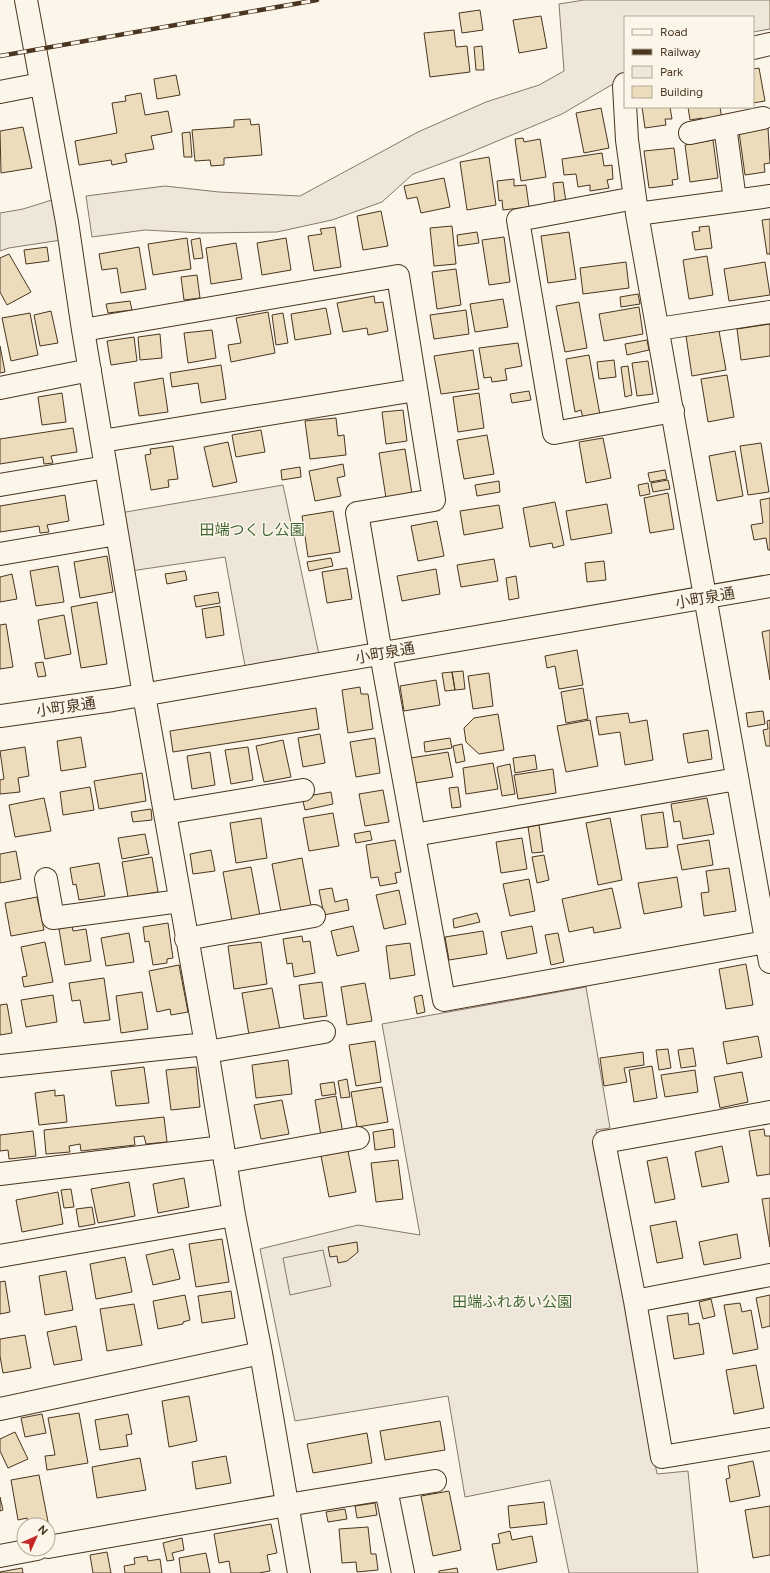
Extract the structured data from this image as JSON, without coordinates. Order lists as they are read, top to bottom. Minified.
{"streets":{"street":["小町泉通"]},"parks":["田端つくし公園","田端ふれあい公園"],"legend":["Road","Railway","Park","Building"],"north":"top right"}
